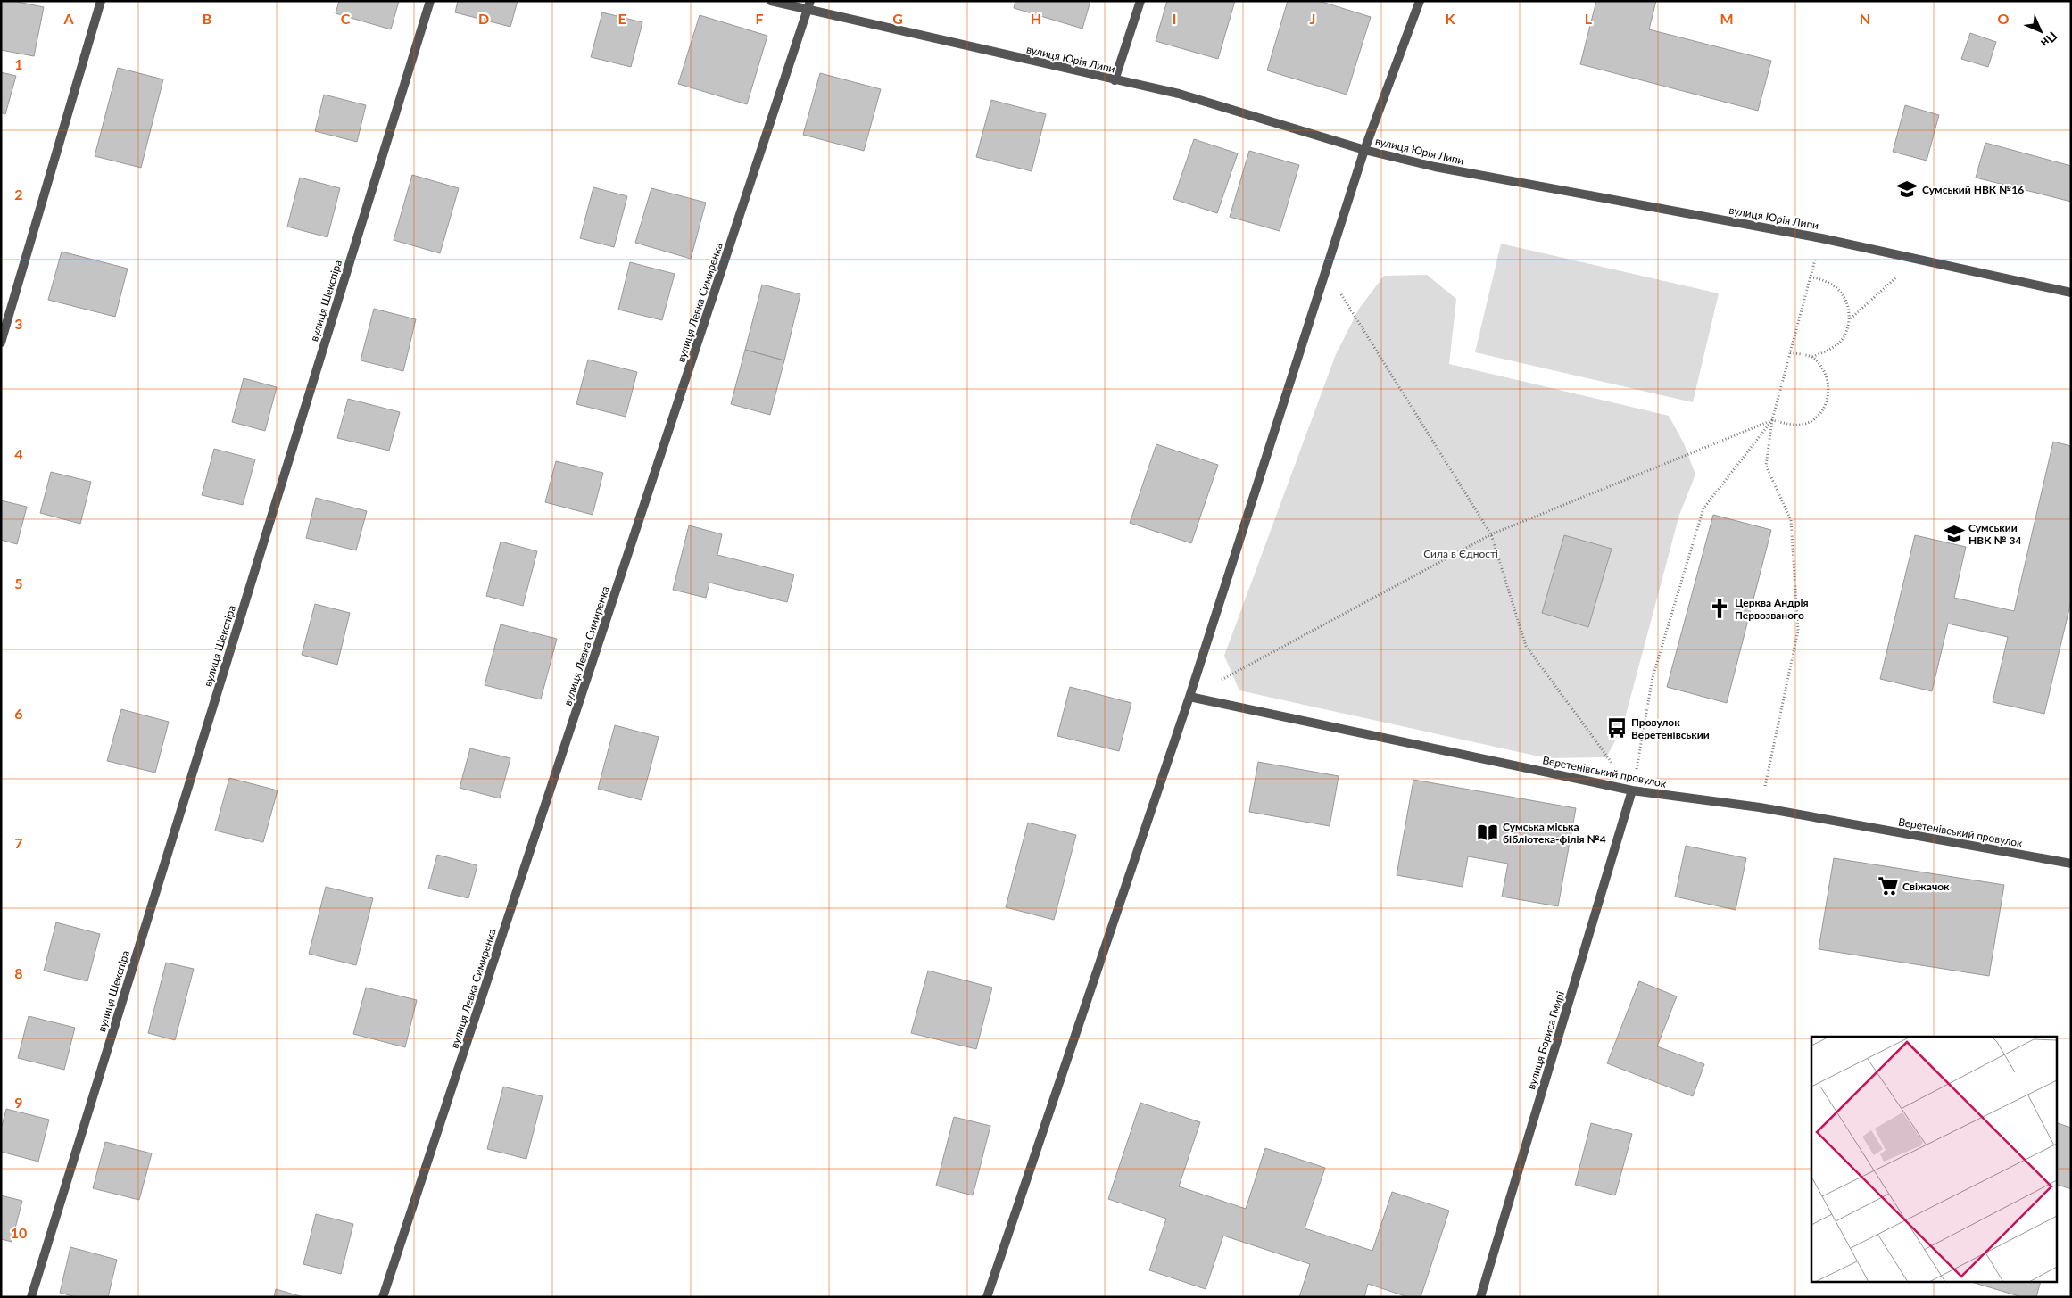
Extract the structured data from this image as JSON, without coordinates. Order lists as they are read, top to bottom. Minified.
{"streets":{"street":["вулиця Юрія Липи","вулиця Шекспіра","вулиця Левка Симиренка","Веретенівський провулок","вулиця Бориса Гмирі"]},"crossings":[["вулиця Юрія Липи","вулиця Левка Симиренка"],["Веретенівський провулок","вулиця Бориса Гмирі"]],"parks":["Сила в Єдності"],"places":{"school or university":["Сумський НВК №16","Сумський НВК № 34"],"church":["Церква Андрія Первозваного"],"bus stop":["Провулок Веретенівський"],"library":["Сумська міська бібліотека-філія №4"],"supermarket":["Свіжачок"]},"north":"bottom right","grid":{"columns":["A","B","C","D","E","F","G","H","I","J","K","L","M","N","O"],"rows":["1","2","3","4","5","6","7","8","9","10"]}}
